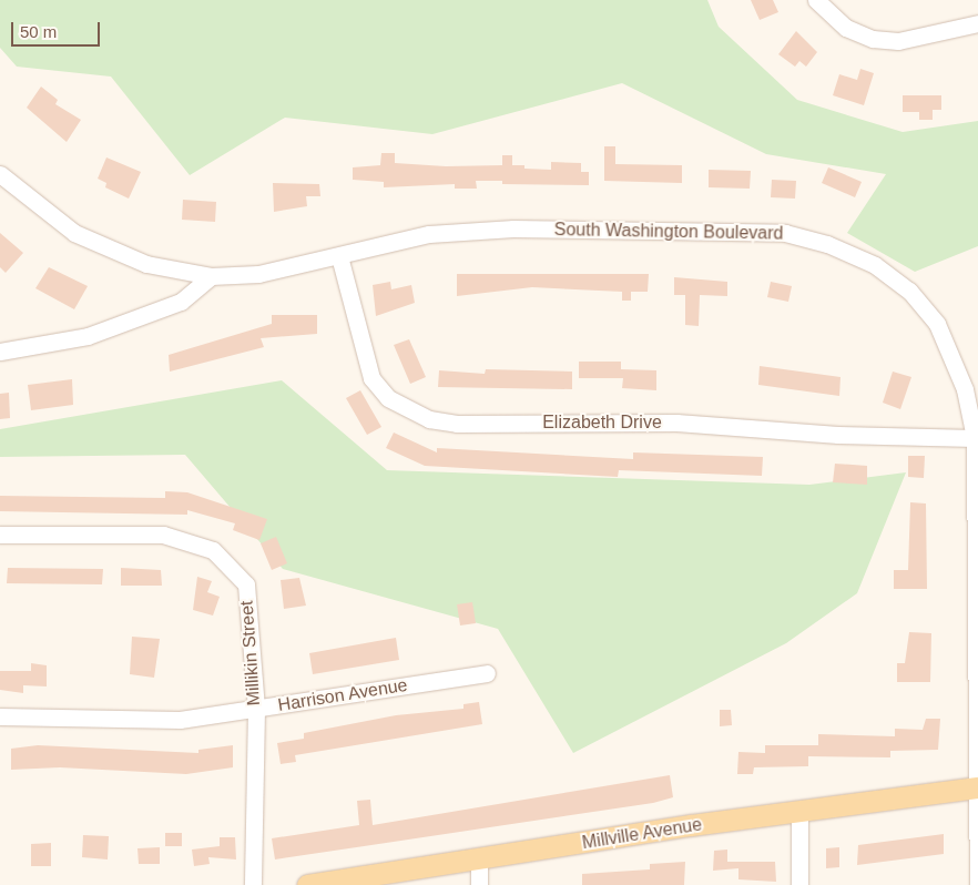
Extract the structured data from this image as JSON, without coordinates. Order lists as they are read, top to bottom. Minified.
{"streets":{"main road":["Millville Avenue"],"street":["South Washington Boulevard","Elizabeth Drive","Millikin Street","Harrison Avenue"]},"crossings":[["South Washington Boulevard","Elizabeth Drive"],["South Washington Boulevard","Millville Avenue"],["Millikin Street","Harrison Avenue"]],"scale_bar":"50 m"}
